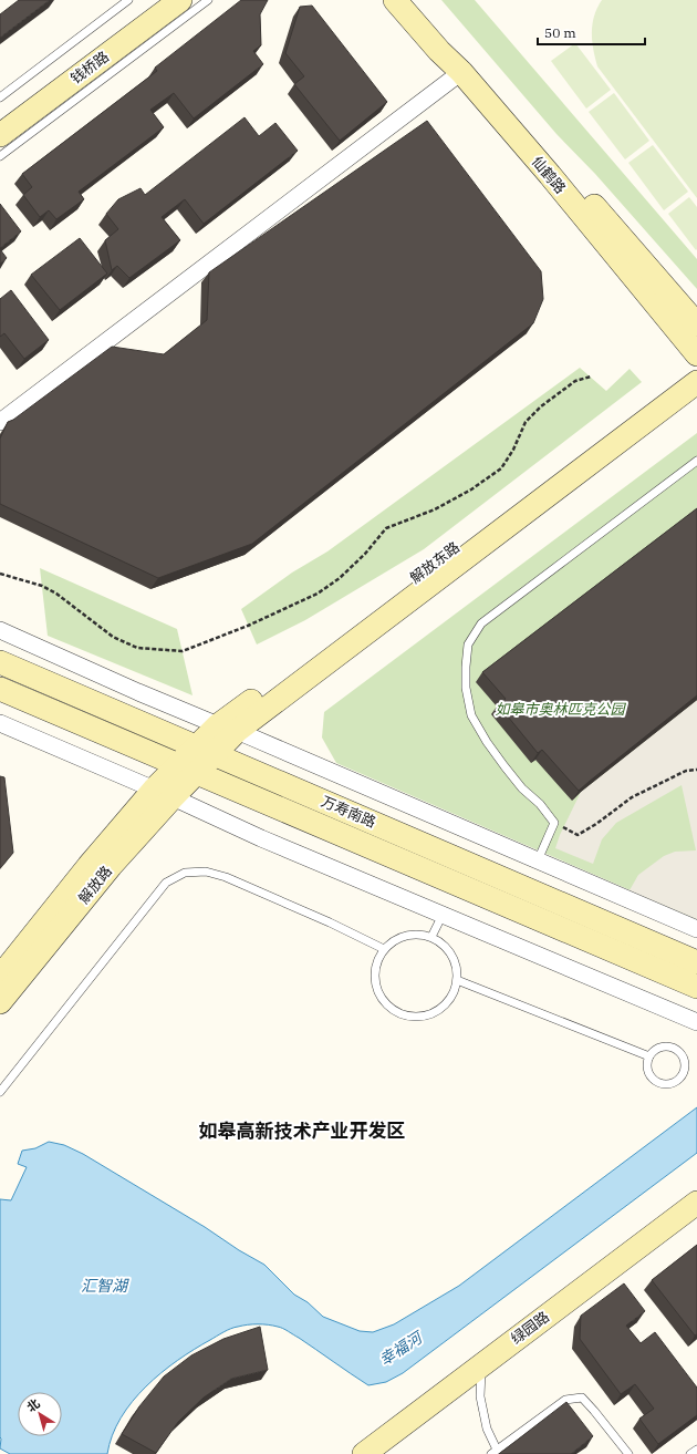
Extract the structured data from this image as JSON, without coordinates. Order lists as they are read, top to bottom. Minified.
{"streets":{"street":["钱桥路","仙鹤路","解放东路","万寿南路","解放路","绿园路"]},"crossings":[["解放东路","万寿南路"],["解放东路","解放路"],["万寿南路","解放路"]],"districts":["如皋高新技术产业开发区"],"water":["汇智湖","幸福河"],"parks":["如皋市奥林匹克公园"],"scale_bar":"50 m","north":"top left"}
